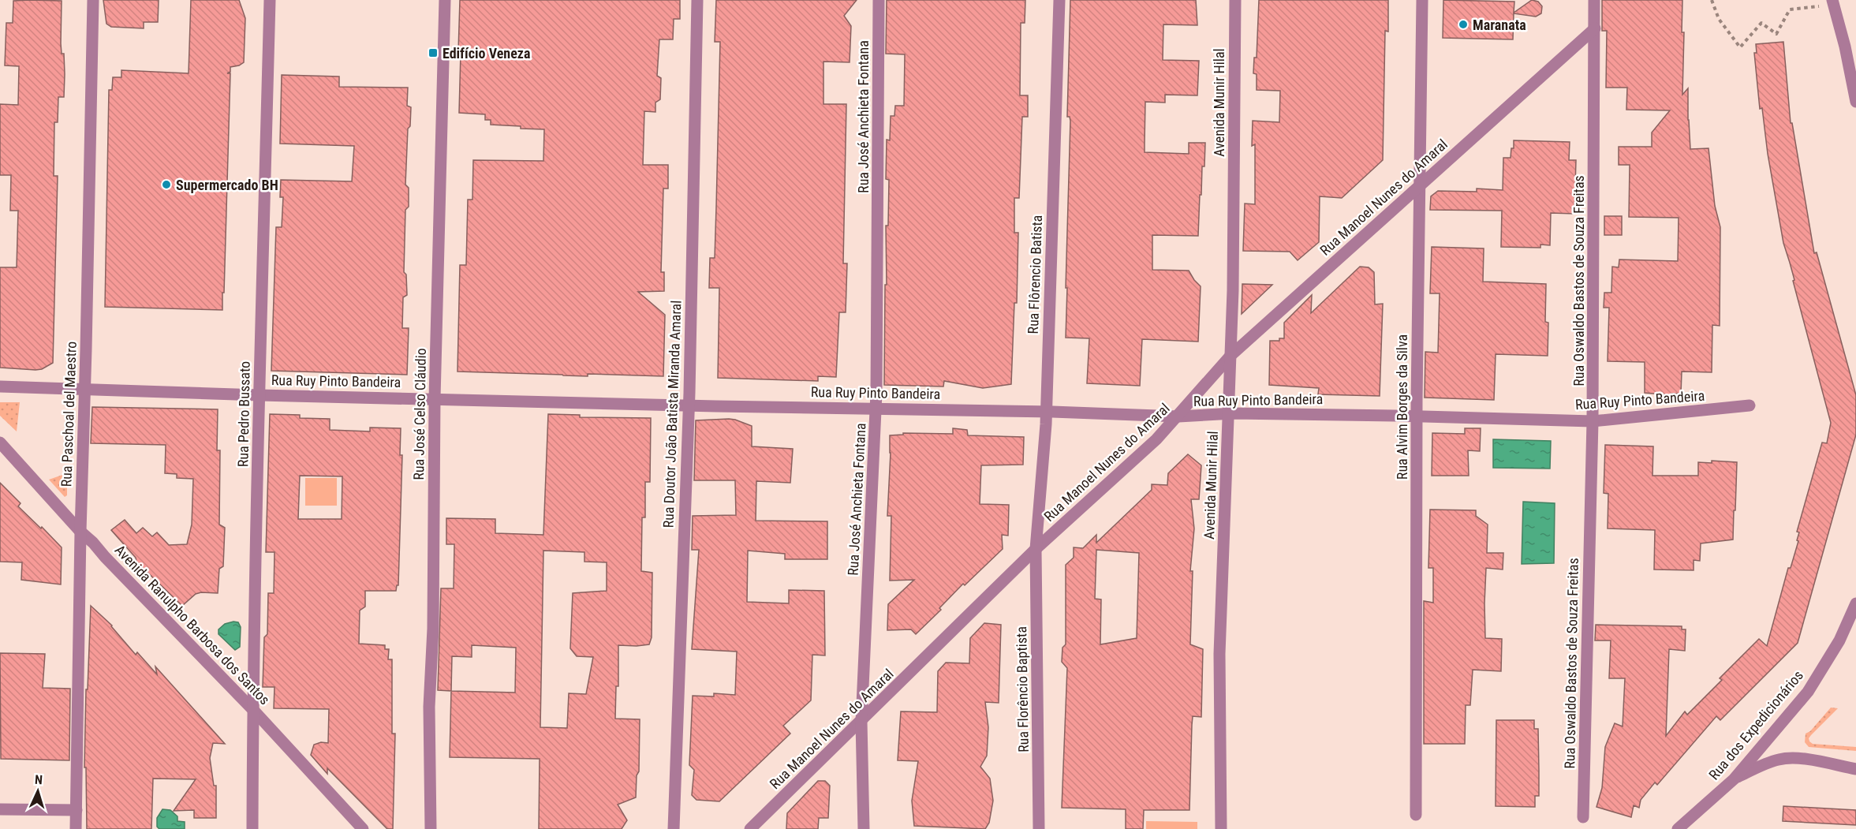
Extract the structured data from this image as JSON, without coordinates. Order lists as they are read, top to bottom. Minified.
{"streets":{"street":["Avenida Munir Hilal","Rua José Anchieta Fontana","Rua Manoel Nunes do Amaral","Rua Flôrencio Batista","Rua Oswaldo Bastos de Souza Freitas","Rua Ruy Pinto Bandeira","Rua Alvim Borges da Silva","Rua Paschoal del Maestro","Rua Pedro Bussato","Rua José Celso Cláudio","Rua Doutor João Batista Miranda Amaral","Avenida Ranulpho Barbosa dos Santos","Rua Florêncio Baptista","Rua dos Expedicionários"]},"crossings":[["Avenida Munir Hilal","Rua Manoel Nunes do Amaral"],["Avenida Munir Hilal","Rua Ruy Pinto Bandeira"],["Rua José Anchieta Fontana","Rua Manoel Nunes do Amaral"],["Rua José Anchieta Fontana","Rua Ruy Pinto Bandeira"],["Rua Manoel Nunes do Amaral","Rua Flôrencio Batista"],["Rua Manoel Nunes do Amaral","Rua Oswaldo Bastos de Souza Freitas"],["Rua Manoel Nunes do Amaral","Rua Ruy Pinto Bandeira"],["Rua Manoel Nunes do Amaral","Rua Alvim Borges da Silva"],["Rua Manoel Nunes do Amaral","Rua Florêncio Baptista"],["Rua Flôrencio Batista","Rua Ruy Pinto Bandeira"],["Rua Flôrencio Batista","Rua Florêncio Baptista"],["Rua Oswaldo Bastos de Souza Freitas","Rua Ruy Pinto Bandeira"],["Rua Ruy Pinto Bandeira","Rua Alvim Borges da Silva"],["Rua Ruy Pinto Bandeira","Rua Paschoal del Maestro"],["Rua Ruy Pinto Bandeira","Rua Pedro Bussato"],["Rua Ruy Pinto Bandeira","Rua José Celso Cláudio"],["Rua Ruy Pinto Bandeira","Rua Doutor João Batista Miranda Amaral"],["Rua Paschoal del Maestro","Avenida Ranulpho Barbosa dos Santos"],["Rua Pedro Bussato","Avenida Ranulpho Barbosa dos Santos"]],"places":{"other":["Maranata","Supermercado BH"],"transit":["Edifício Veneza"]},"north":"top"}
